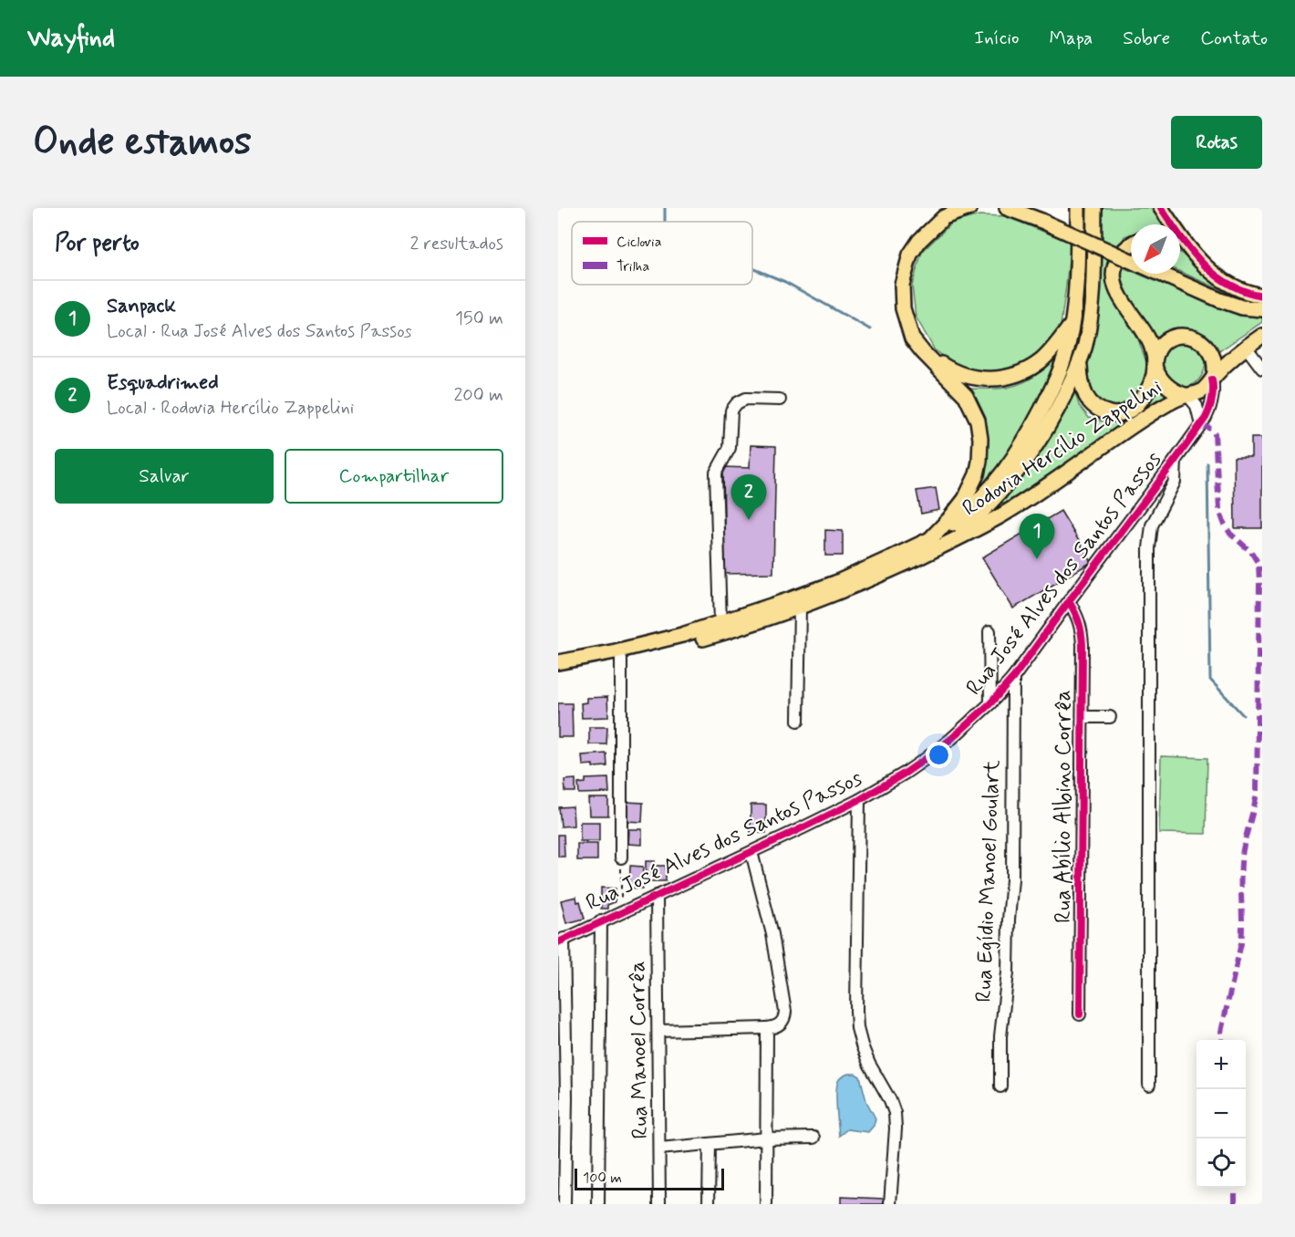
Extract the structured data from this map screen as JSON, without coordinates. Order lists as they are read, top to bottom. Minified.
{"streets":{"main road":["Rodovia Hercílio Zappelini"],"street":["Rua José Alves dos Santos Passos","Rua Abílio Albino Corrêa","Rua Egídio Manoel Goulart","Rua Manoel Corrêa"]},"crossings":[["Rodovia Hercílio Zappelini","Rua José Alves dos Santos Passos"],["Rua José Alves dos Santos Passos","Rua Abílio Albino Corrêa"],["Rua José Alves dos Santos Passos","Rua Egídio Manoel Goulart"],["Rua José Alves dos Santos Passos","Rua Manoel Corrêa"]],"legend":["Ciclovia","Trilha"],"scale_bar":"100 m","north":"bottom left","page":{"header":"Wayfind","nav":["Início","Mapa","Sobre","Contato"],"buttons":["Rotas",["Salvar","Compartilhar"]],"title":"Onde estamos","heading":["Por perto","2 resultados"],"list":[{"mark":"1","name":"Sanpack","note":"Local · Rua José Alves dos Santos Passos","value":"150 m"},{"mark":"2","name":"Esquadrimed","note":"Local · Rodovia Hercílio Zappelini","value":"200 m"}],"pins":["2","1"],"map_buttons":["+","−"],"scale":"100 m"}}
